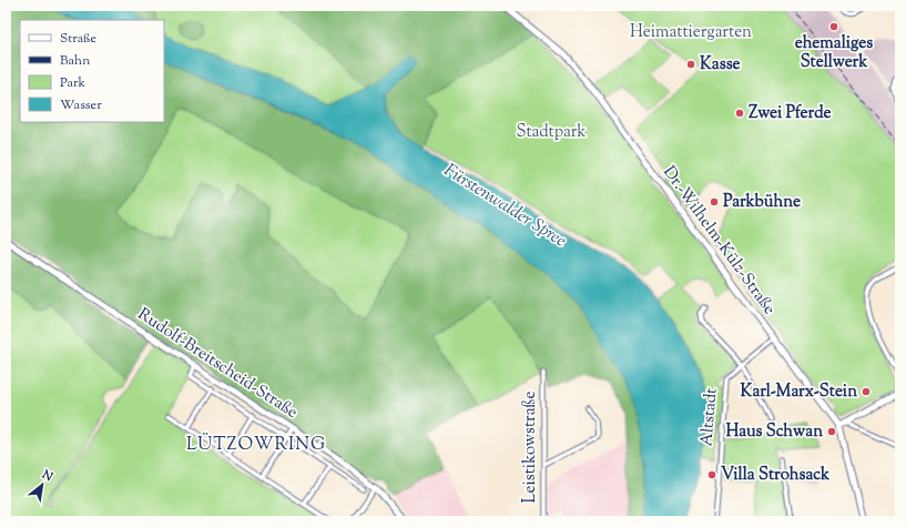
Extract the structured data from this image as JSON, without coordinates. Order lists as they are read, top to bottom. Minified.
{"streets":{"main road":["Dr.-Wilhelm-Külz-Straße","Rudolf-Breitscheid-Straße"],"street":["Altstadt","Leistikowstraße"]},"crossings":[["Dr.-Wilhelm-Külz-Straße","Altstadt"]],"districts":["LÜTZOWRING"],"water":["Fürstenwalder Spree"],"parks":["Heimattiergarten","Stadtpark"],"places":["ehemaliges Stellwerk","Kasse","Zwei Pferde","Parkbühne","Karl-Marx-Stein","Haus Schwan","Villa Strohsack"],"legend":["Straße","Bahn","Park","Wasser"],"north":"top right"}
